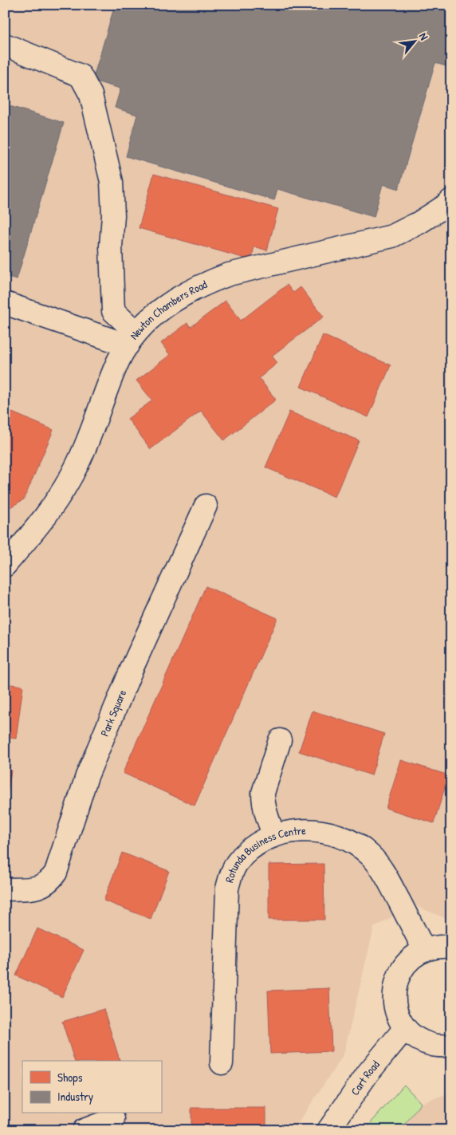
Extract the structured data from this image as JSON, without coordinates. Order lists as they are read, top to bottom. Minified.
{"streets":{"street":["Newton Chambers Road","Park Square","Rotunda Business Centre","Cart Road"]},"legend":["Shops","Industry"],"north":"top right"}
